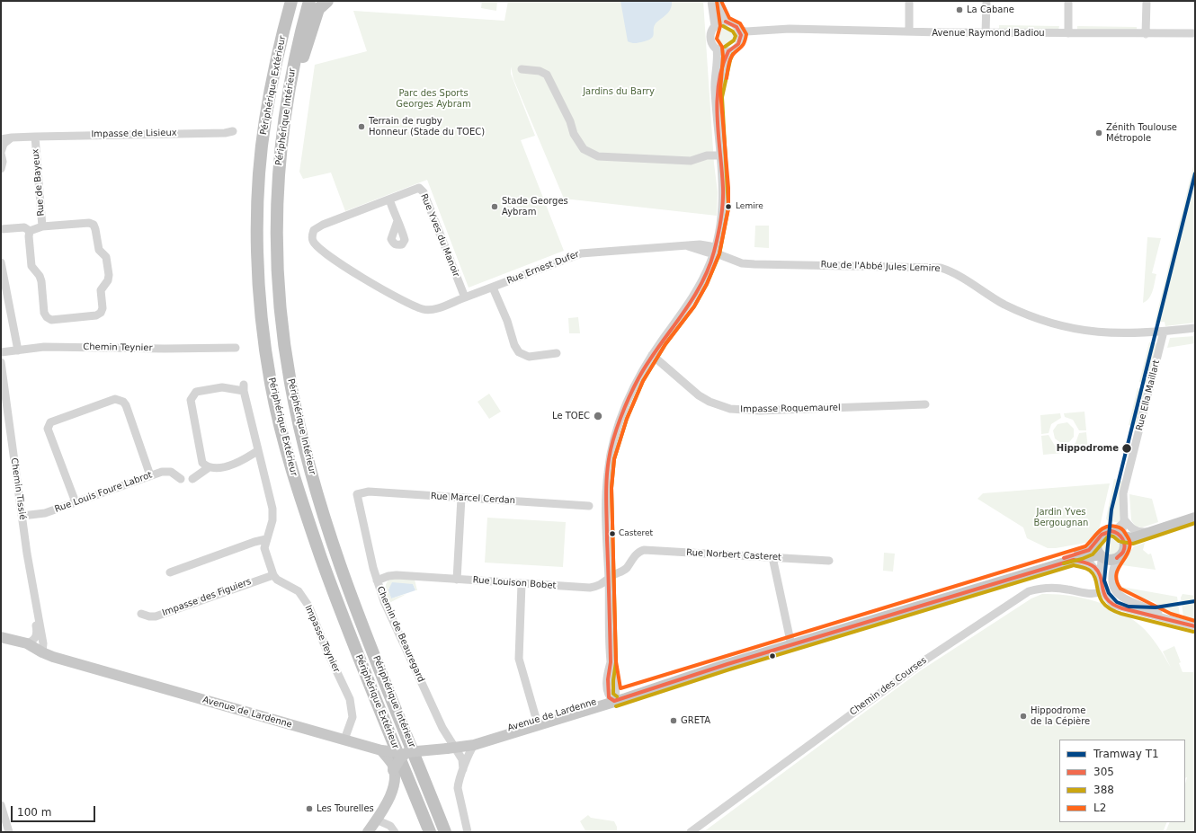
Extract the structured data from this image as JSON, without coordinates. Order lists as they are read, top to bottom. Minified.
{"streets":{"highway":["Périphérique Extérieur","Périphérique Intérieur"],"main road":["Avenue de Lardenne"],"street":["Avenue Raymond Badiou","Impasse de Lisieux","Rue de Bayeux","Rue Yves du Manoir","Rue de l'Abbé Jules Lemire","Rue Ernest Dufer","Chemin Teynier","Rue Ella Maillart","Impasse Roquemaurel","Chemin Tissié","Rue Louis Foure Labrot","Rue Marcel Cerdan","Rue Norbert Casteret","Rue Louison Bobet","Impasse des Figuiers","Chemin de Beauregard","Impasse Teynier","Chemin des Courses"]},"crossings":[["Impasse de Lisieux","Rue de Bayeux"],["Rue Yves du Manoir","Rue Ernest Dufer"],["Rue de l'Abbé Jules Lemire","Rue Ernest Dufer"],["Rue de l'Abbé Jules Lemire","Rue Ella Maillart"],["Rue Ella Maillart","Avenue de Lardenne"],["Chemin Tissié","Rue Louis Foure Labrot"],["Chemin Tissié","Avenue de Lardenne"],["Rue Marcel Cerdan","Chemin de Beauregard"],["Rue Norbert Casteret","Rue Louison Bobet"],["Rue Louison Bobet","Chemin de Beauregard"],["Impasse des Figuiers","Impasse Teynier"],["Chemin de Beauregard","Avenue de Lardenne"],["Impasse Teynier","Avenue de Lardenne"]],"parks":["Jardins du Barry","Parc des Sports Georges Aybram","Jardin Yves Bergougnan"],"places":["La Cabane","Terrain de rugby Honneur (Stade du TOEC)","Zénith Toulouse Métropole","Stade Georges Aybram","Lemire","Le TOEC","Hippodrome","Casteret","Hippodrome de la Cépière","GRETA","Les Tourelles"],"lines":["transit line L2","transit line 305","transit line 388","tram line T1"],"legend":["Tramway T1","305","388","L2"],"scale_bar":"100 m"}
